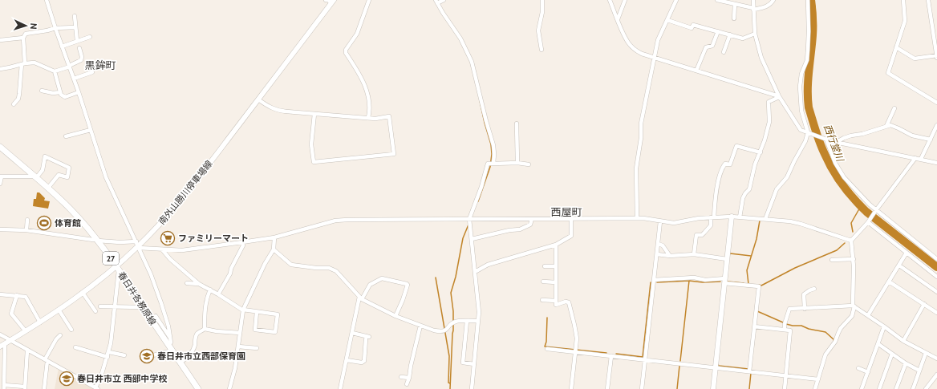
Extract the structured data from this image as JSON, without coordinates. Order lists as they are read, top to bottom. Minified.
{"streets":{"main road":["南外山勝川停車場線","27","春日井各務原線"]},"crossings":[["南外山勝川停車場線","春日井各務原線"]],"districts":["黒鉾町","西屋町"],"water":["西行堂川"],"places":{"sports":["体育館"],"supermarket":["ファミリーマート"],"school or university":["春日井市立西部保育園","春日井市立 西部中学校"]},"north":"right"}
